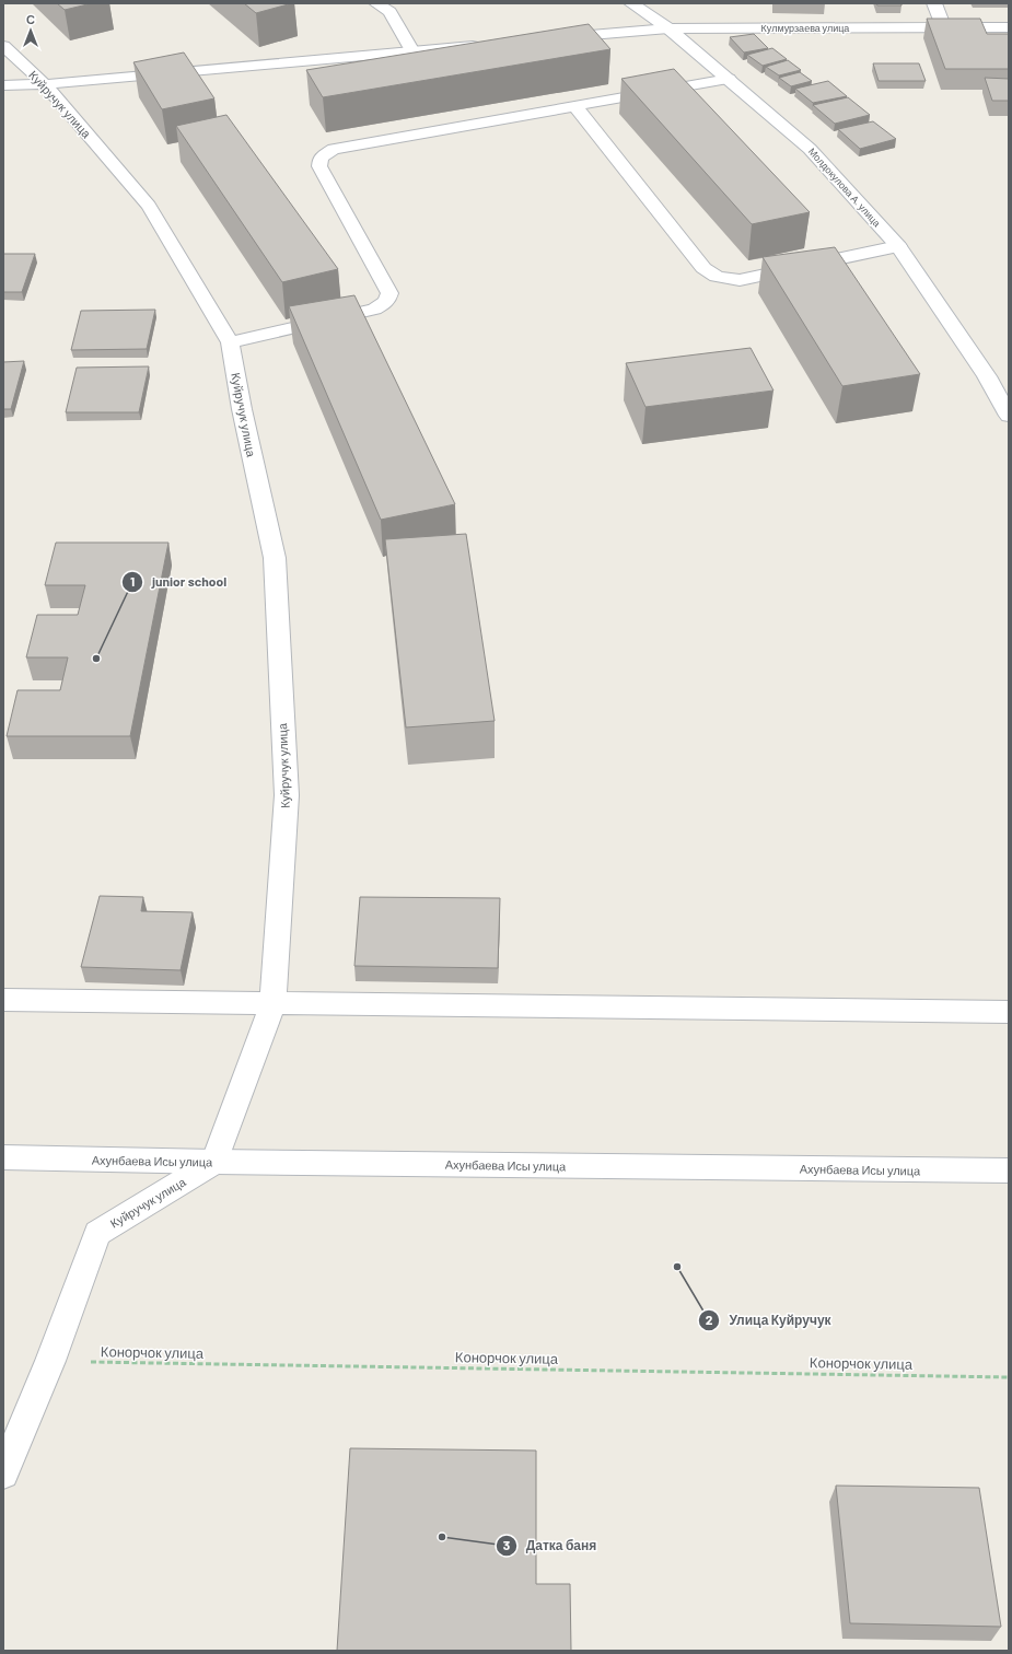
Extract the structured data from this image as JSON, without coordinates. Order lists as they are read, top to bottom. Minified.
{"streets":{"street":["Кулмурзаева улица","Куйручук улица","Молдокулова А. улица","Ахунбаева Исы улица"],"path":["Конорчок улица"]},"crossings":[["Кулмурзаева улица","Молдокулова А. улица"],["Куйручук улица","Ахунбаева Исы улица"],["Куйручук улица","Конорчок улица"]],"places":["junior school","Улица Куйручук","Датка баня"],"north":"top"}
